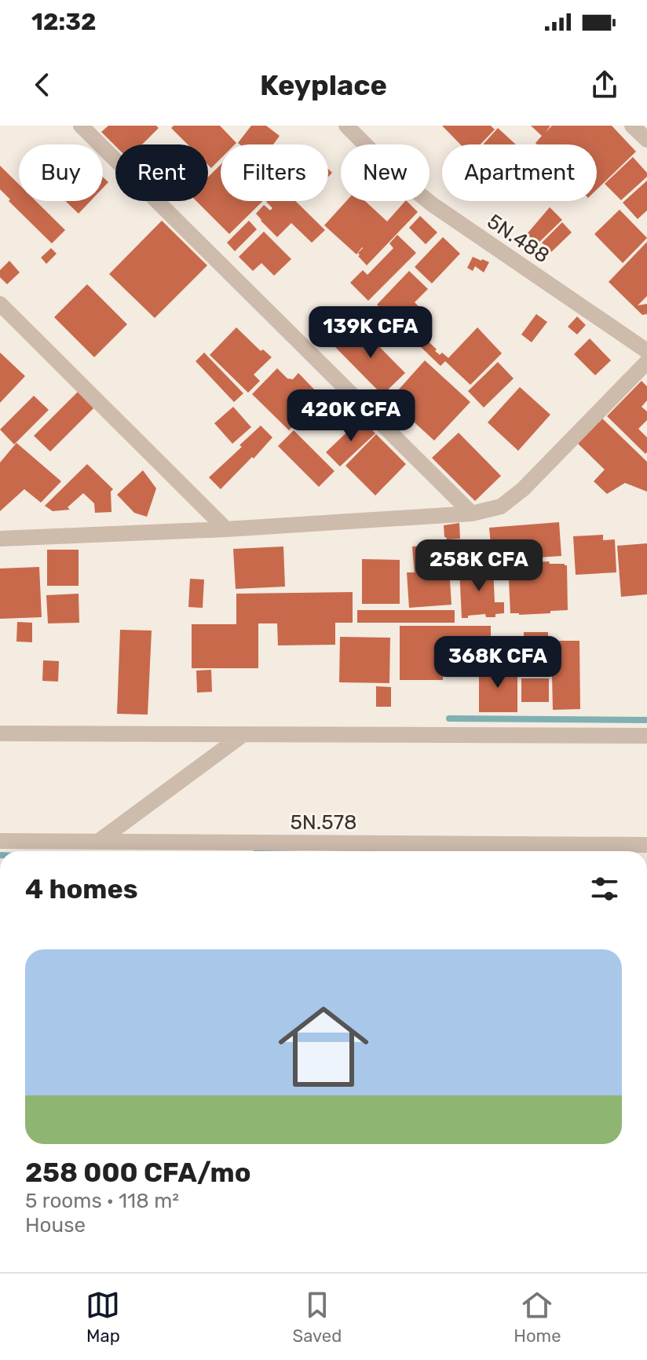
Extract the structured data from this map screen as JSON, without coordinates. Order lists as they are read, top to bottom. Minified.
{"streets":{"street":["5N.488","5N.578"]},"page":{"status":"12:32","header":"Keyplace","chip":["Buy","Rent","Filters","New","Apartment"],"price":["139K CFA","420K CFA","258K CFA","368K CFA"],"heading":"4 homes","list":[{"name":"258 000 CFA/mo","note":"5 rooms · 118 m² · House"}],"tabs":["Map","Saved","Home"]}}
